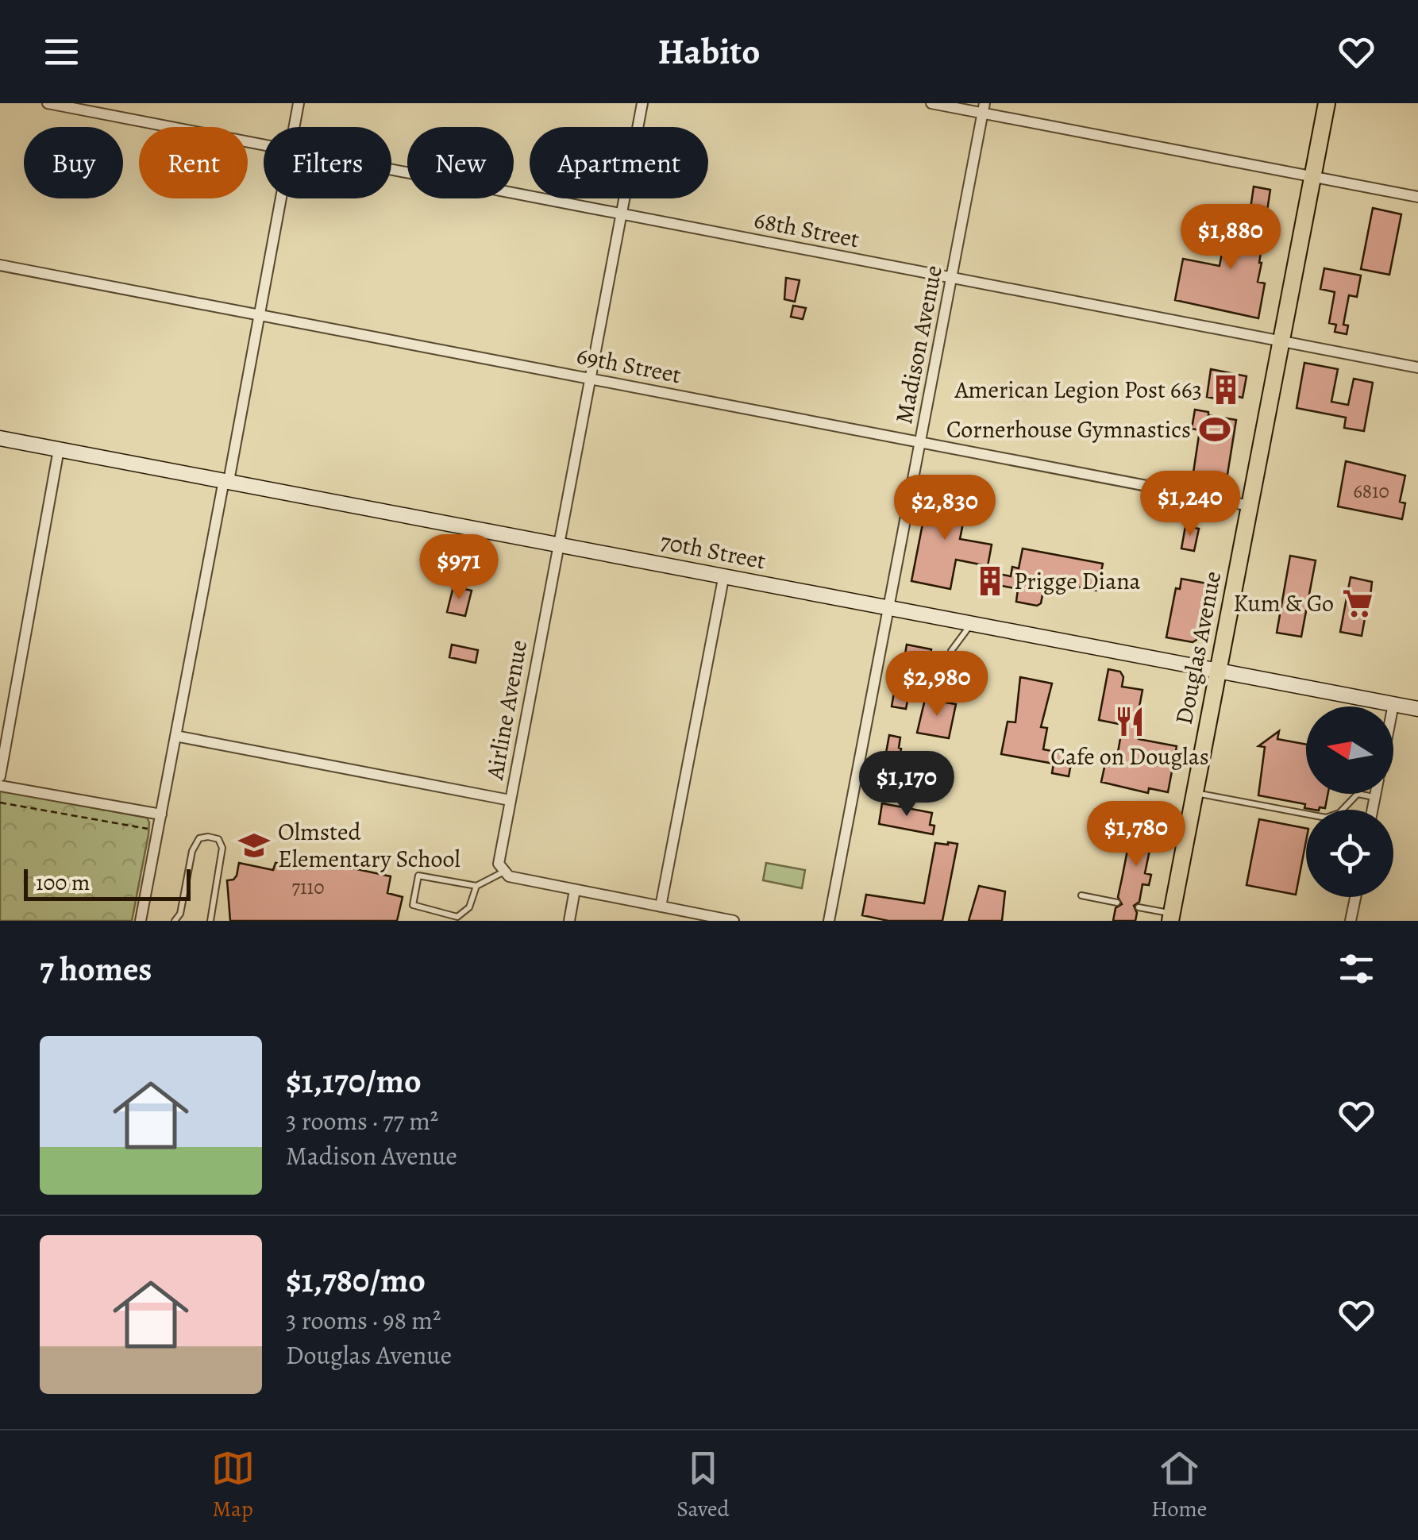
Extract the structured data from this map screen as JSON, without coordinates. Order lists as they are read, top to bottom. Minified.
{"streets":{"main road":["70th Street","Douglas Avenue"],"street":["68th Street","Madison Avenue","69th Street","Airline Avenue"]},"crossings":[["68th Street","Madison Avenue"],["68th Street","Douglas Avenue"],["68th Street","Airline Avenue"],["Madison Avenue","69th Street"],["Madison Avenue","70th Street"],["69th Street","Douglas Avenue"],["69th Street","Airline Avenue"],["70th Street","Douglas Avenue"],["70th Street","Airline Avenue"]],"places":{"building":["American Legion Post 663","Prigge Diana"],"sports":["Cornerhouse Gymnastics"],"supermarket":["Kum & Go"],"restaurant":["Cafe on Douglas"],"school or university":["Olmsted Elementary School"]},"house_numbers":["6810","7110"],"scale_bar":"100 m","north":"left","page":{"header":"Habito","chip":["Buy","Rent","Filters","New","Apartment"],"price":["$1,880","$1,240","$2,830","$971","$2,980","$1,170","$1,780"],"scale":"100 m","heading":"7 homes","list":[{"name":"$1,170/mo","note":"3 rooms · 77 m² · Madison Avenue"},{"name":"$1,780/mo","note":"3 rooms · 98 m² · Douglas Avenue"}],"tabs":["Map","Saved","Home"]}}
